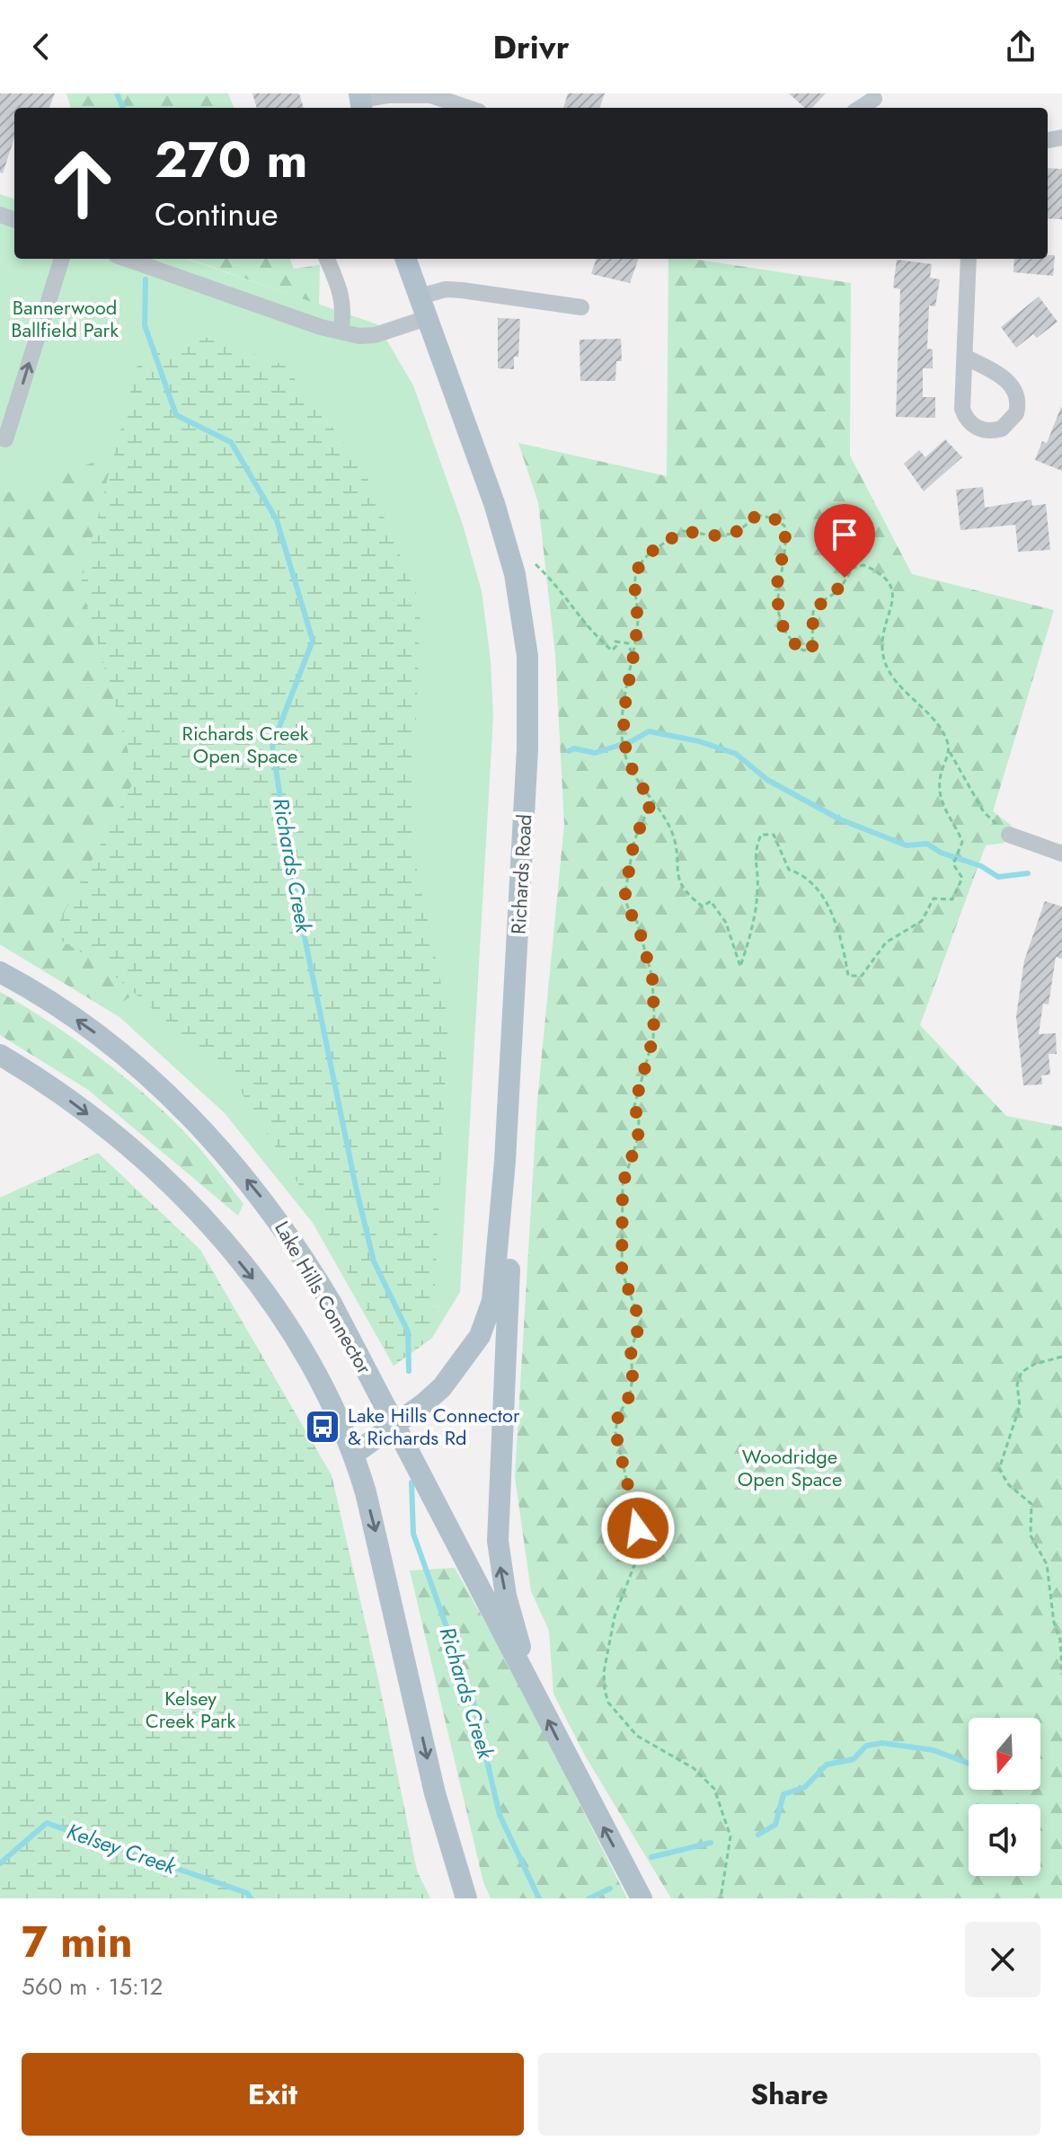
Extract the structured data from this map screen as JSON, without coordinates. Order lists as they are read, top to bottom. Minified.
{"streets":{"main road":["Richards Road","Lake Hills Connector"]},"crossings":[["Richards Road","Lake Hills Connector"]],"water":["Richards Creek","Kelsey Creek"],"parks":["Bannerwood Ballfield Park","Richards Creek Open Space","Woodridge Open Space","Kelsey Creek Park"],"places":{"bus stop":["Lake Hills Connector & Richards Rd"]},"north":"bottom","page":{"header":"Drivr","turn":["270 m","Continue"],"heading":["7 min","560 m · 15:12"],"buttons":["Exit","Share"]}}
